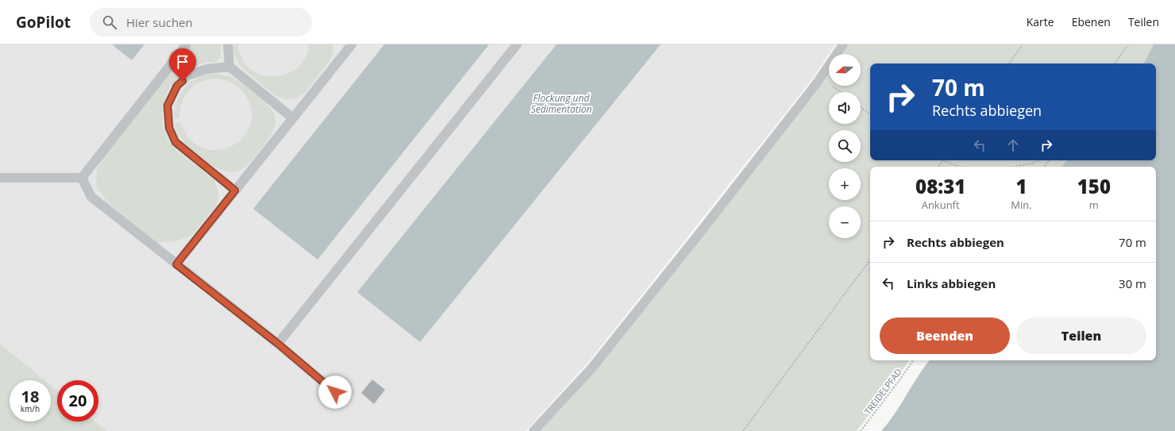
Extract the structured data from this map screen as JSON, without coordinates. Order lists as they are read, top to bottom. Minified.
{"streets":{"path":["TREIDELPFAD"]},"water":["Flockung und Sedimentation"],"north":"left","page":{"header":"GoPilot","search":"Hier suchen","nav":["Karte","Ebenen","Teilen"],"map_buttons":["+","−"],"turn":["70 m","Rechts abbiegen"],"eta":["08:31","Ankunft","1","Min.","150","m"],"list":[{"name":"Rechts abbiegen","value":"70 m"},{"name":"Links abbiegen","value":"30 m"}],"buttons":["Beenden","Teilen"],"speed":"18 km/h","limit":"20"}}
